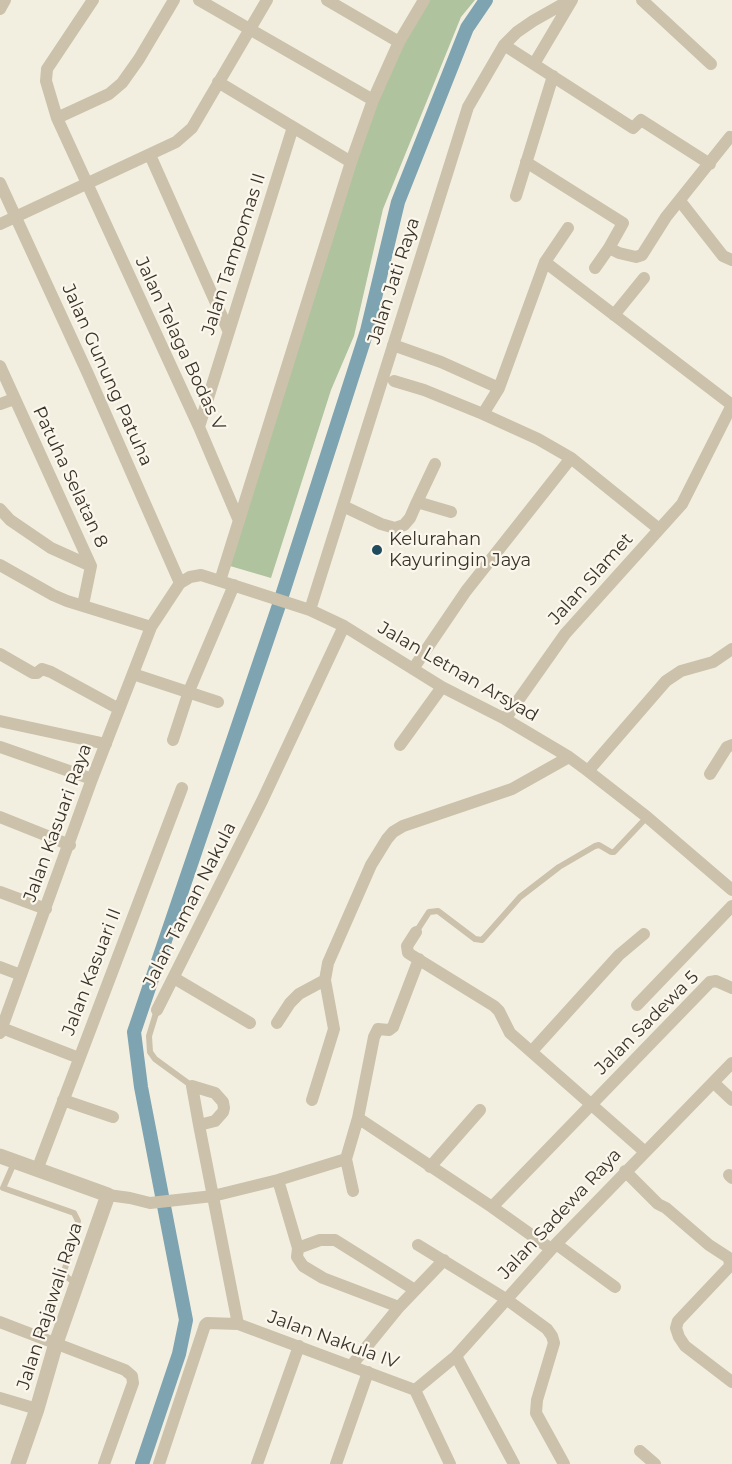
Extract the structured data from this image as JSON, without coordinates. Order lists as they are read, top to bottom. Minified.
{"streets":{"street":["Jalan Tampomas II","Jalan Jati Raya","Jalan Telaga Bodas V","Jalan Gunung Patuha","Patuha Selatan 8","Jalan Slamet","Jalan Letnan Arsyad","Jalan Kasuari Raya","Jalan Taman Nakula","Jalan Kasuari II","Jalan Sadewa 5","Jalan Sadewa Raya","Jalan Rajawali Raya","Jalan Nakula IV"]},"crossings":[["Jalan Tampomas II","Jalan Telaga Bodas V"],["Jalan Jati Raya","Jalan Letnan Arsyad"],["Jalan Gunung Patuha","Jalan Letnan Arsyad"],["Jalan Slamet","Jalan Letnan Arsyad"],["Jalan Letnan Arsyad","Jalan Taman Nakula"],["Jalan Sadewa Raya","Jalan Nakula IV"]],"places":["Kelurahan Kayuringin Jaya"]}
